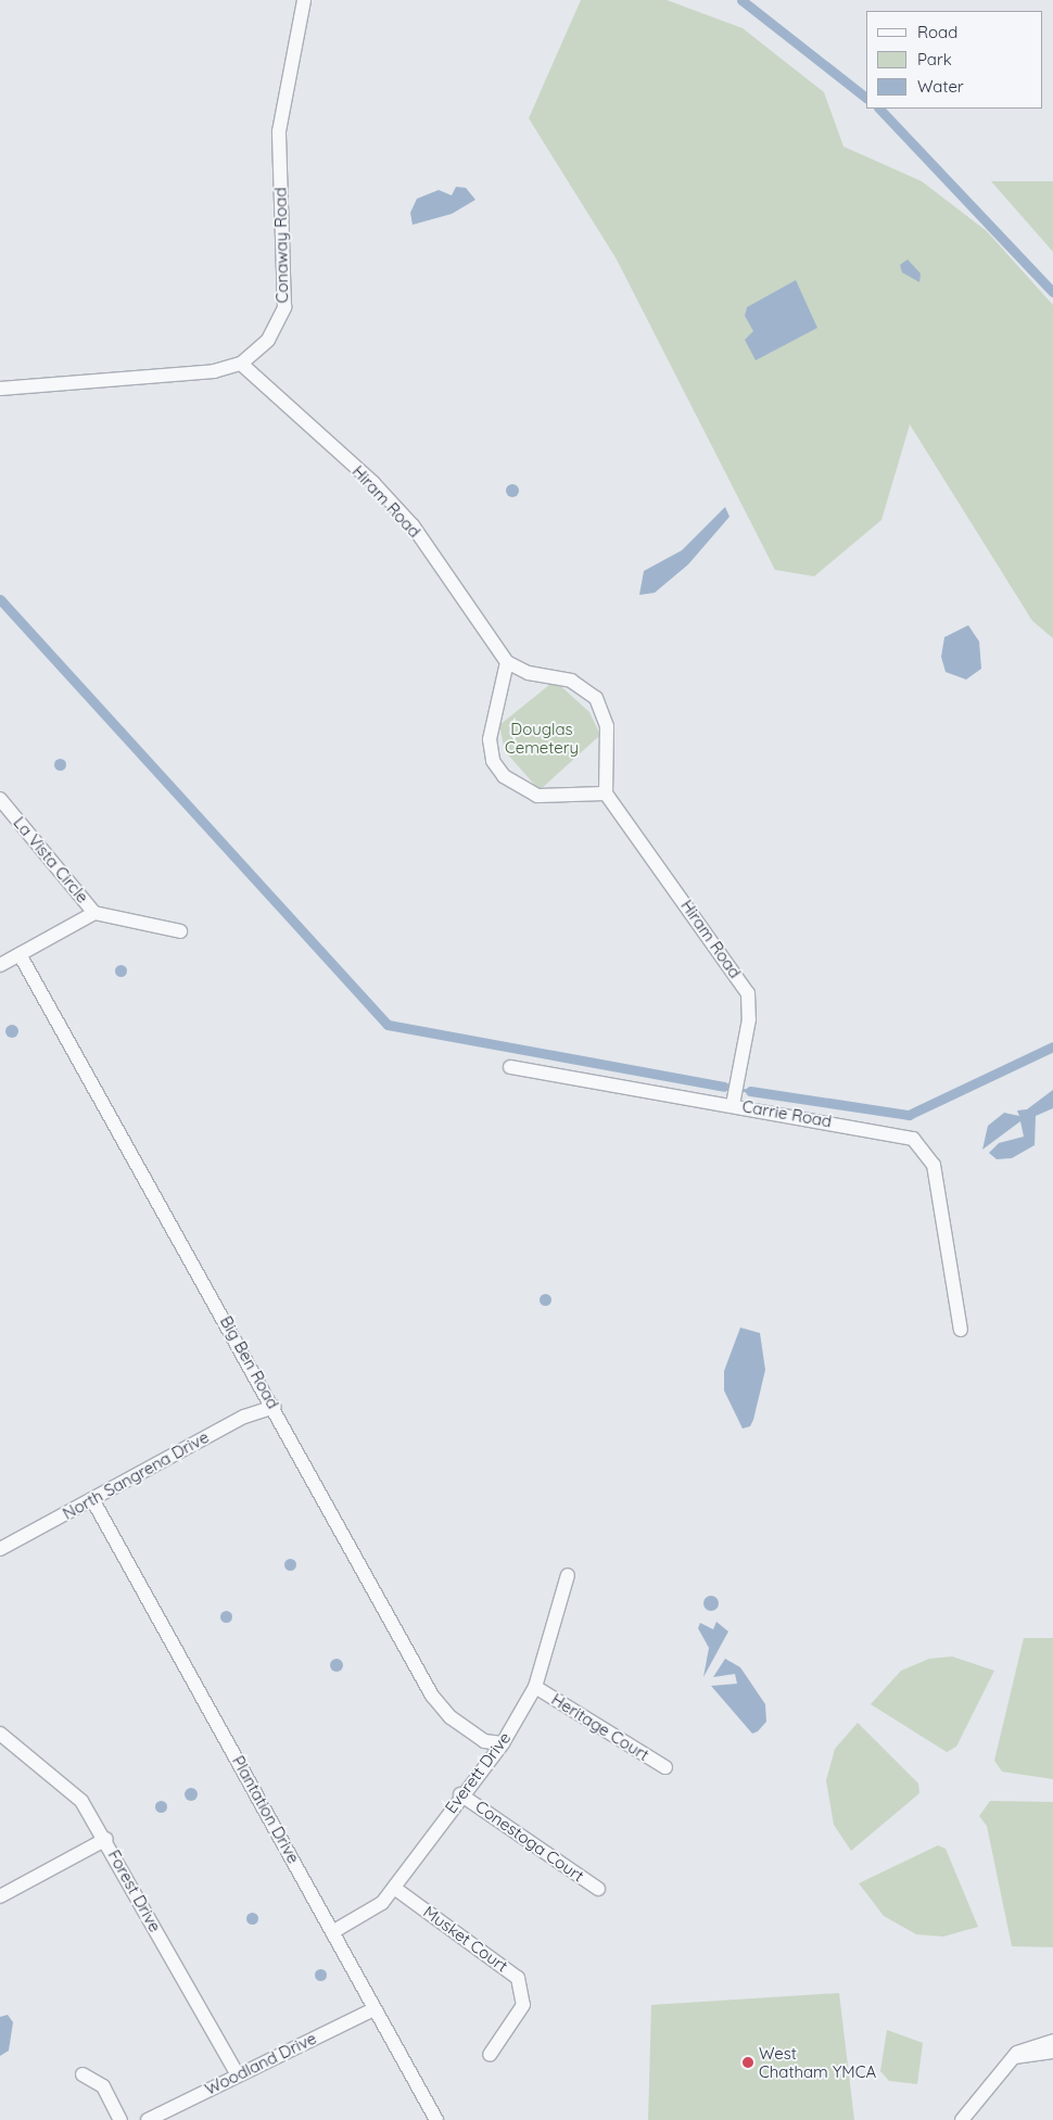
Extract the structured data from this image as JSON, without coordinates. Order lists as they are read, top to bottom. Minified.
{"streets":{"street":["Conaway Road","Hiram Road","La Vista Circle","Carrie Road","Big Ben Road","North Sangrena Drive","Heritage Court","Everett Drive","Plantation Drive","Conestoga Court","Forest Drive","Musket Court","Woodland Drive"]},"crossings":[["Conaway Road","Hiram Road"],["Hiram Road","Carrie Road"],["La Vista Circle","Big Ben Road"],["Big Ben Road","North Sangrena Drive"],["Big Ben Road","Everett Drive"],["North Sangrena Drive","Plantation Drive"],["Heritage Court","Everett Drive"],["Everett Drive","Plantation Drive"],["Everett Drive","Conestoga Court"],["Everett Drive","Musket Court"],["Plantation Drive","Woodland Drive"],["Forest Drive","Woodland Drive"]],"parks":["Douglas Cemetery"],"places":["West Chatham YMCA"],"legend":["Road","Park","Water"]}
